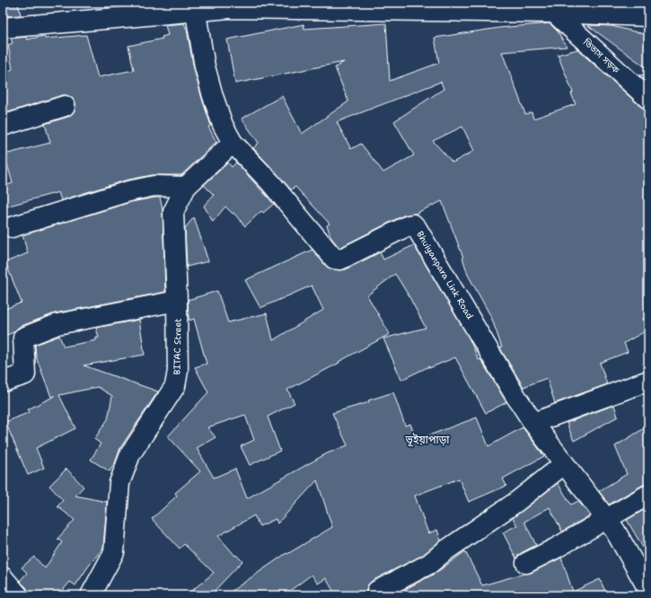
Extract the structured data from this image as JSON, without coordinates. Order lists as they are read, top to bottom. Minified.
{"streets":{"street":["তিতাস সড়ক","Bhuiyanpara Link Road","BITAC Street"]},"crossings":[["Bhuiyanpara Link Road","BITAC Street"]],"districts":["ভূইয়াপাড়া"]}
